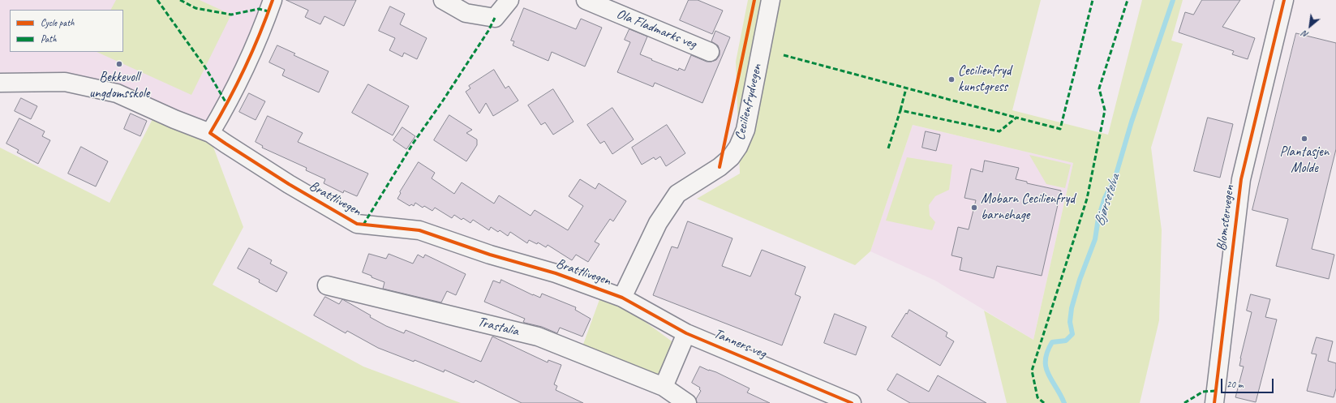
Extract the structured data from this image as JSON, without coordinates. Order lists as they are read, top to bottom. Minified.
{"streets":{"street":["Ola Fladmarks veg","Cecilienfrydvegen","Brattlivegen","Blomstervegen","Trastalia","Tanners veg"]},"crossings":[["Cecilienfrydvegen","Brattlivegen"],["Cecilienfrydvegen","Tanners veg"],["Brattlivegen","Tanners veg"]],"water":["Bjørsetelva"],"places":["Bekkevoll ungdomsskole","Cecilienfryd kunstgress","Plantasjen Molde","Mobarn Cecilienfryd barnehage"],"legend":["Cycle path","Path"],"scale_bar":"20 m","north":"bottom left"}
